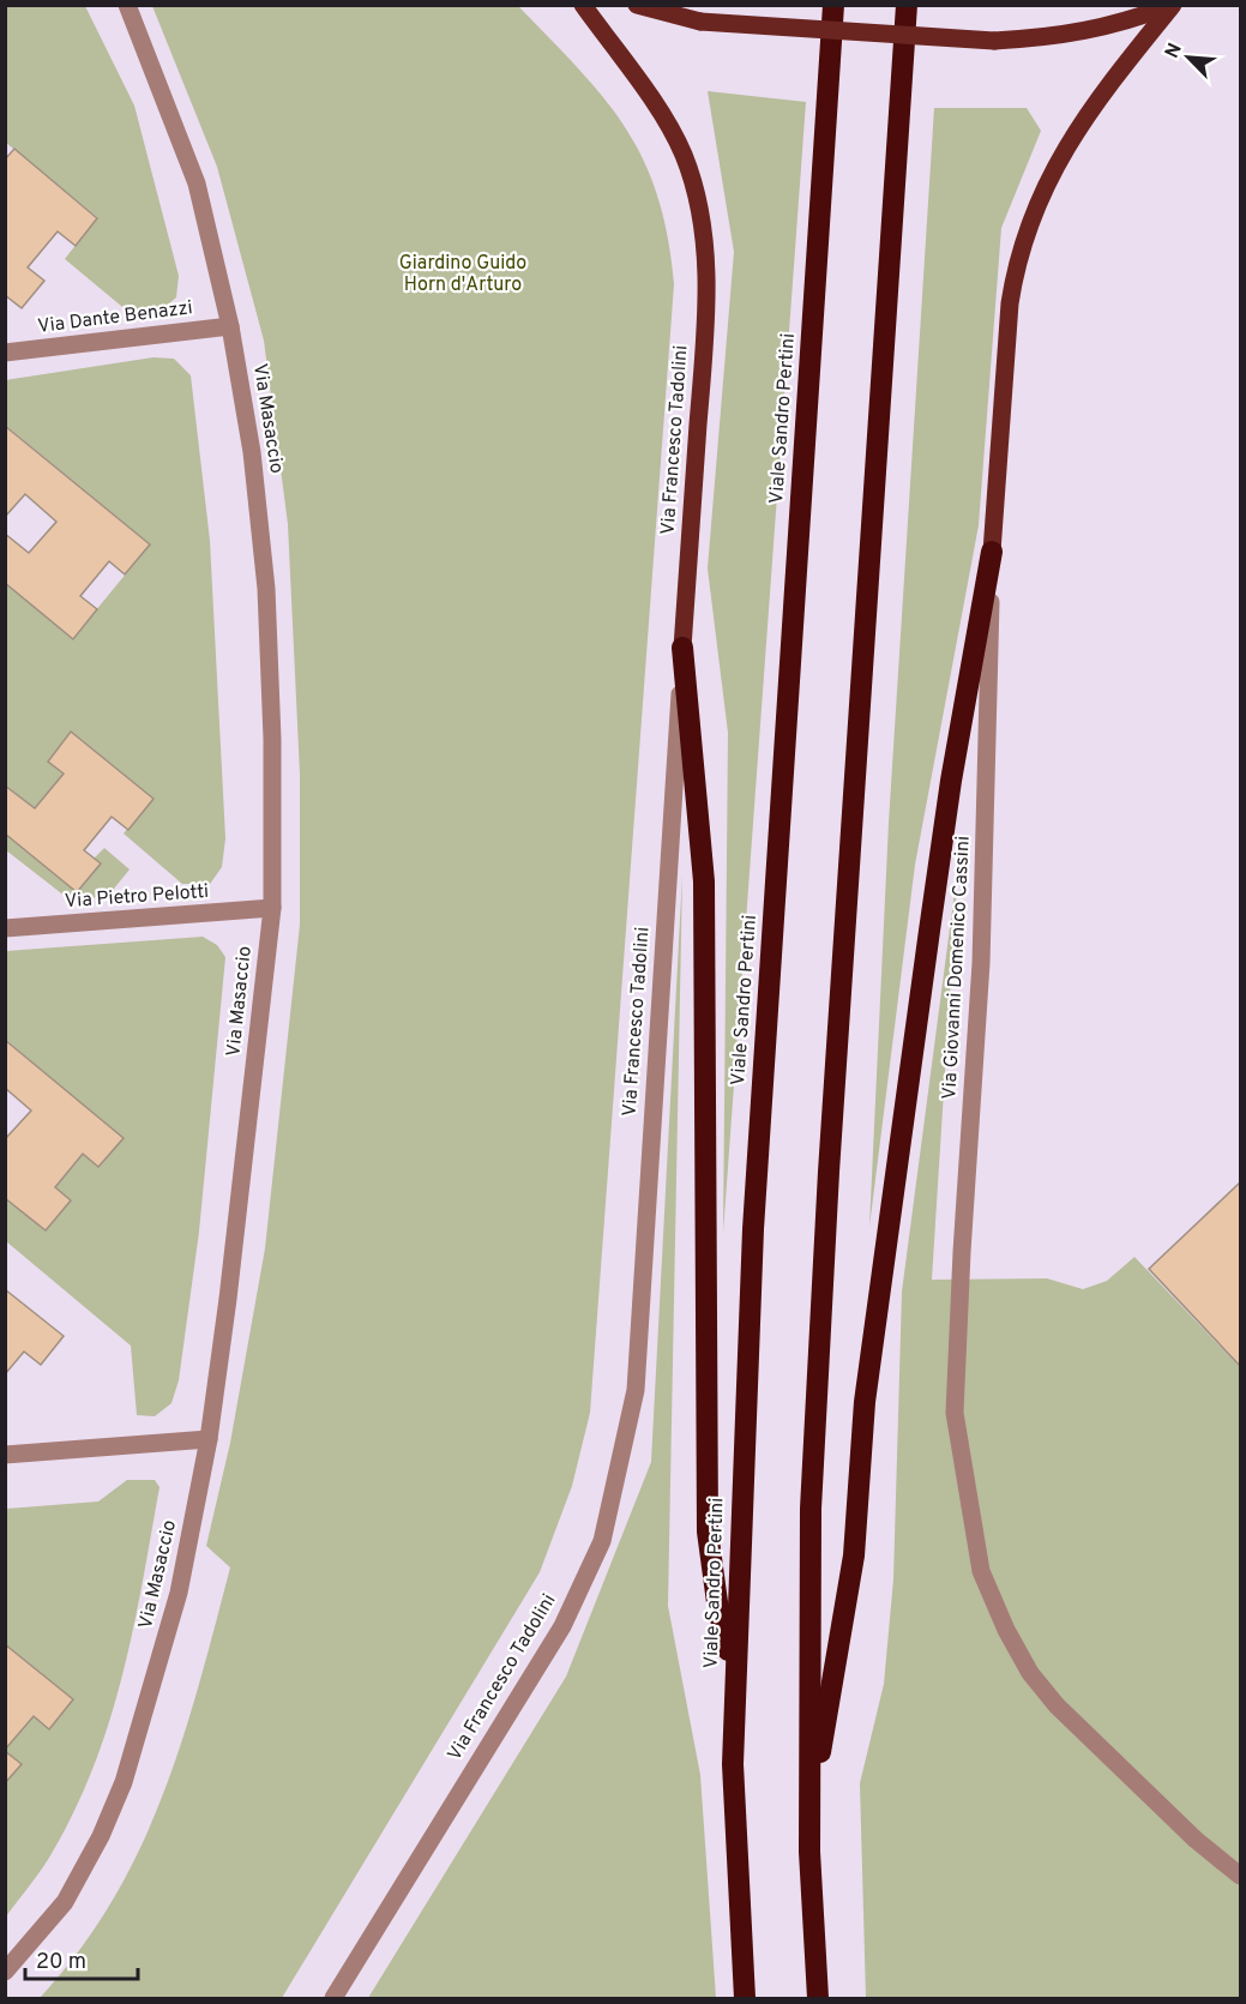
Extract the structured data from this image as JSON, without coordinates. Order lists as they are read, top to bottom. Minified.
{"streets":{"highway":["Viale Sandro Pertini"],"main road":["Via Francesco Tadolini","Via Giovanni Domenico Cassini"],"street":["Via Dante Benazzi","Via Masaccio","Via Pietro Pelotti"]},"crossings":[["Via Dante Benazzi","Via Masaccio"],["Via Masaccio","Via Pietro Pelotti"]],"parks":["Giardino Guido Horn d'Arturo"],"scale_bar":"20 m","north":"top left"}
